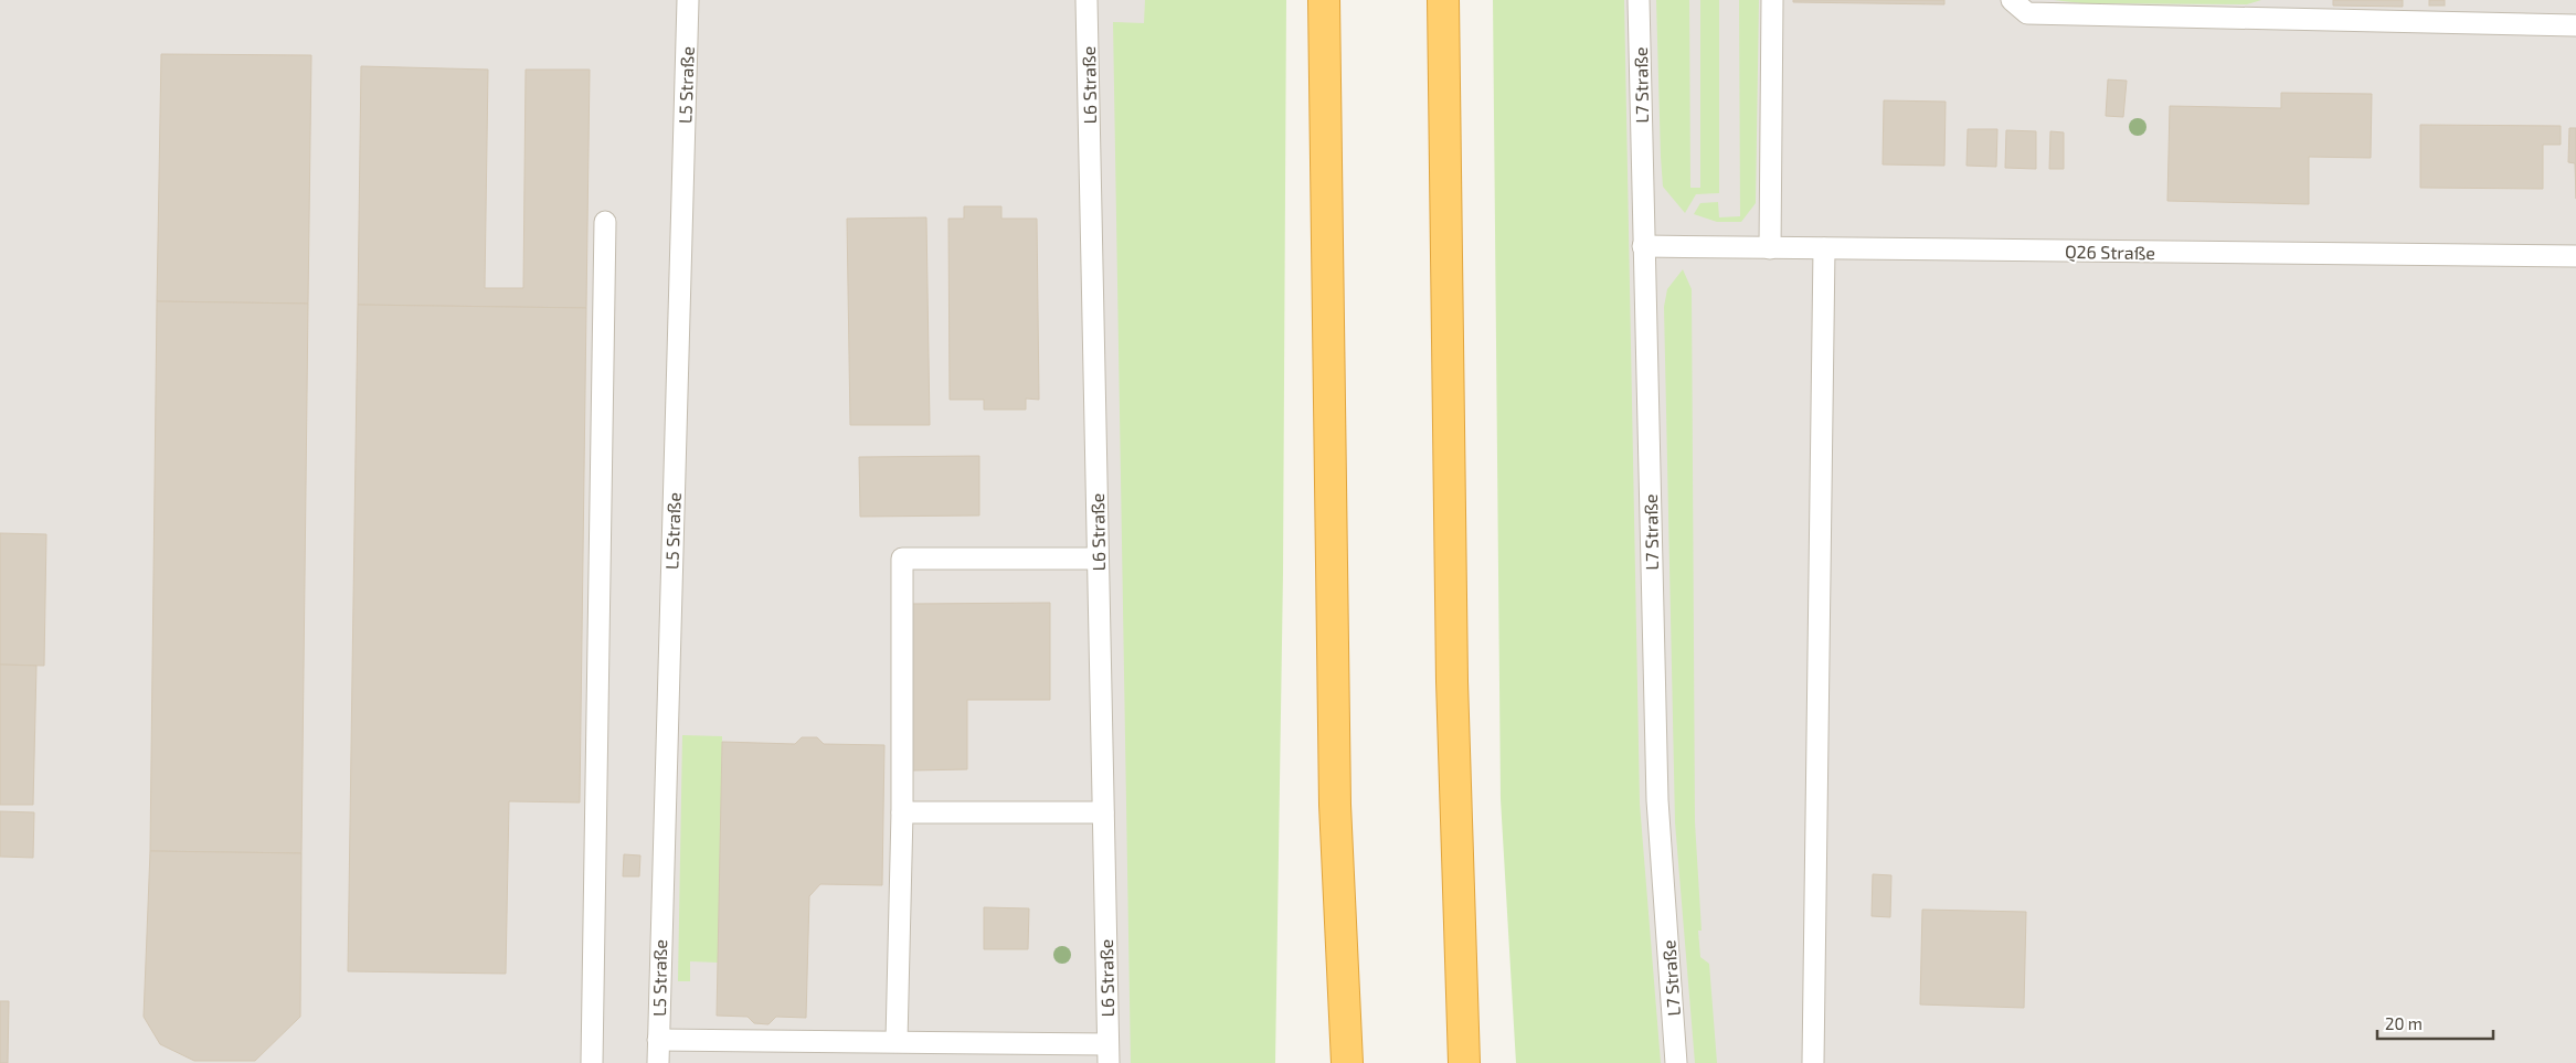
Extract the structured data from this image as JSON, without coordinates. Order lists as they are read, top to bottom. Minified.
{"streets":{"lane":["L5 Straße","L6 Straße","L7 Straße","Q26 Straße"]},"crossings":[["L7 Straße","Q26 Straße"]],"scale_bar":"20 m"}
